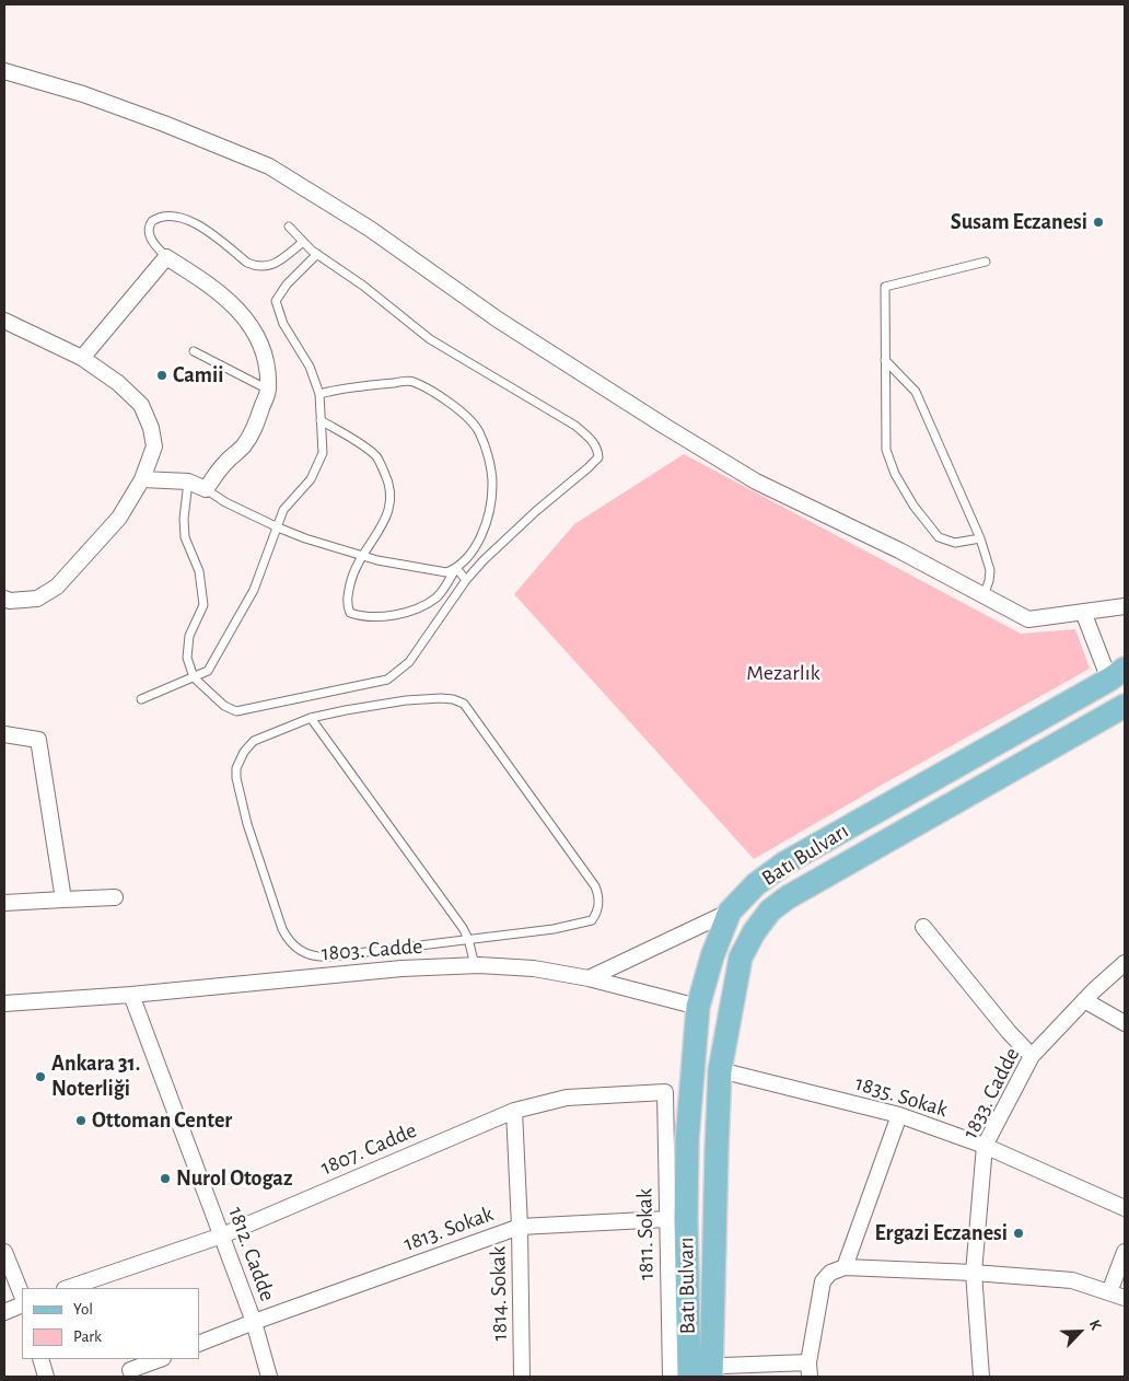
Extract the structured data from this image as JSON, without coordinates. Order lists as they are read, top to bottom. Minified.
{"streets":{"main road":["Batı Bulvarı"],"street":["1803. Cadde","1833. Cadde","1835. Sokak","1807. Cadde","1813. Sokak","1811. Sokak","1812. Cadde","1814. Sokak"]},"crossings":[["Batı Bulvarı","1803. Cadde"],["Batı Bulvarı","1835. Sokak"],["Batı Bulvarı","1811. Sokak"],["1803. Cadde","1812. Cadde"],["1833. Cadde","1835. Sokak"],["1807. Cadde","1811. Sokak"],["1807. Cadde","1812. Cadde"],["1807. Cadde","1814. Sokak"],["1813. Sokak","1811. Sokak"],["1813. Sokak","1812. Cadde"],["1813. Sokak","1814. Sokak"]],"parks":["Mezarlık"],"places":["Susam Eczanesi","Camii","Ankara 31. Noterliği","Ottoman Center","Nurol Otogaz","Ergazi Eczanesi"],"legend":["Yol","Park"],"north":"top right"}
